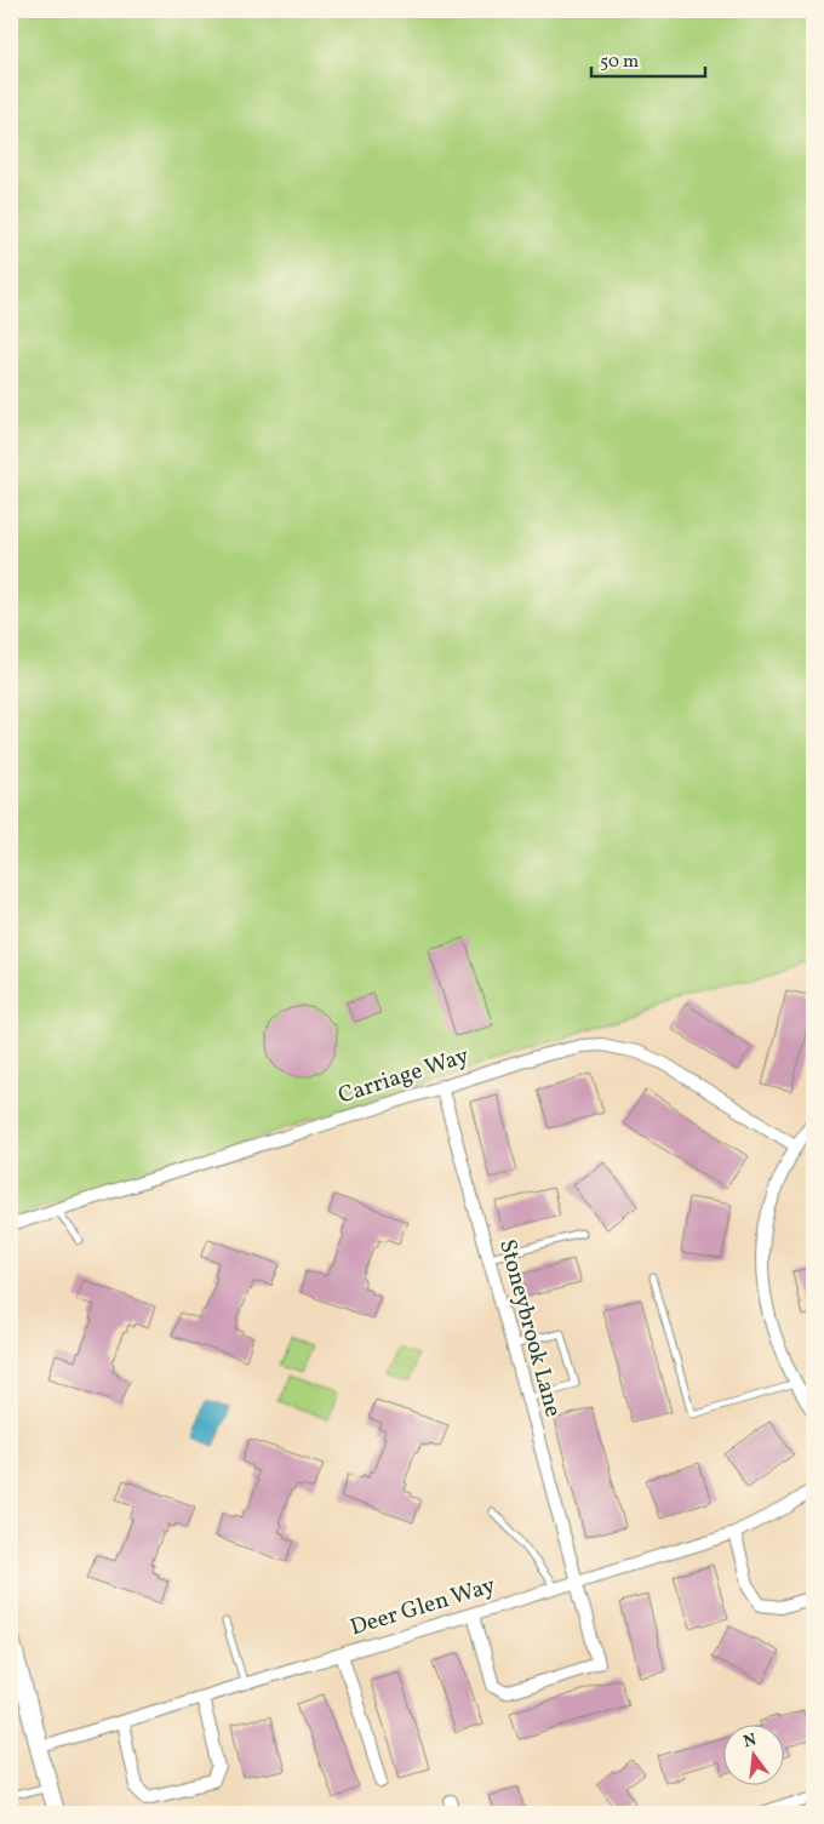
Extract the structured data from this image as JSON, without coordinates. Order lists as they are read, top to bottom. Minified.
{"streets":{"street":["Carriage Way","Stoneybrook Lane","Deer Glen Way"]},"crossings":[["Carriage Way","Stoneybrook Lane"],["Stoneybrook Lane","Deer Glen Way"]],"scale_bar":"50 m","north":"top"}
